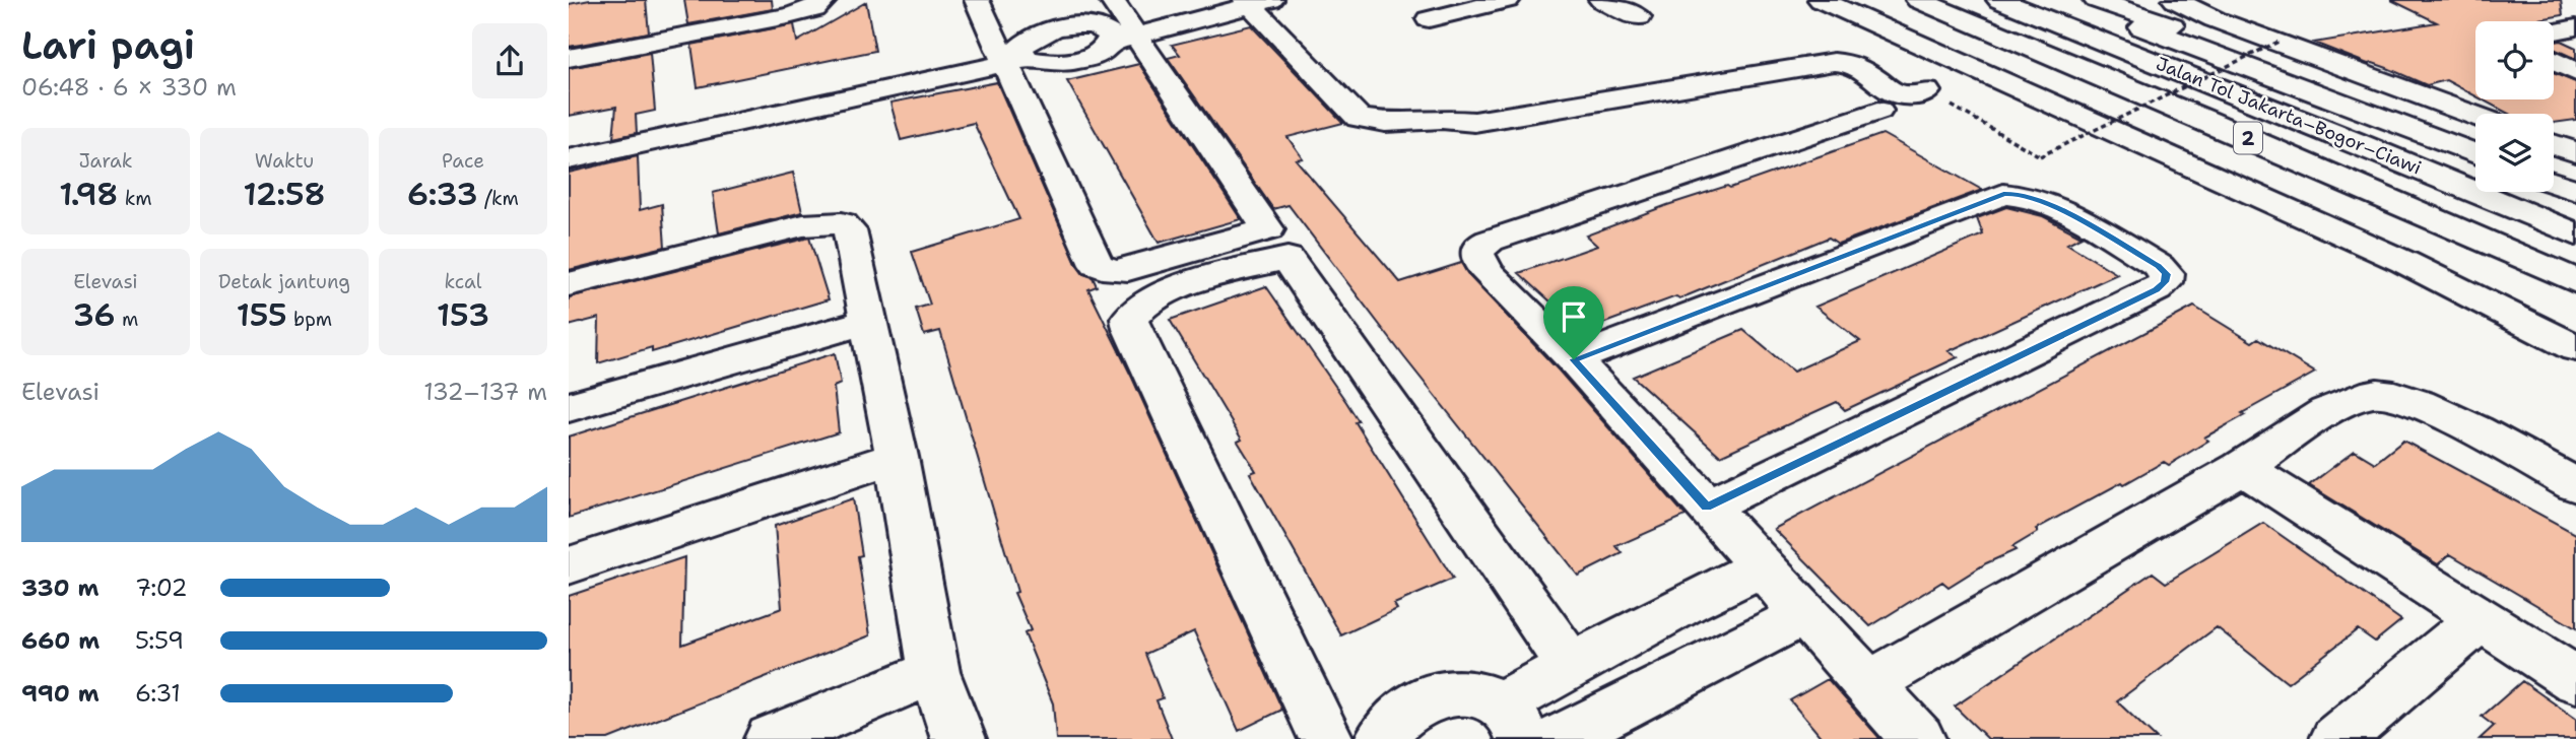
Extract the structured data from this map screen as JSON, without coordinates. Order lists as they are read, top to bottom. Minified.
{"streets":{"main road":["Jalan Tol Jakarta–Bogor–Ciawi","2"]},"page":{"heading":["Lari pagi","06:48 · 6 × 330 m"],"stats":[["Jarak","1.98 km"],["Waktu","12:58"],["Pace","6:33 /km"],["Elevasi","36 m"],["Detak jantung","155 bpm"],["kcal","153"]],"chart":["Elevasi","132–137 m"],"list":[{"name":"330 m","note":"7:02"},{"name":"660 m","note":"5:59"},{"name":"990 m","note":"6:31"}]}}
